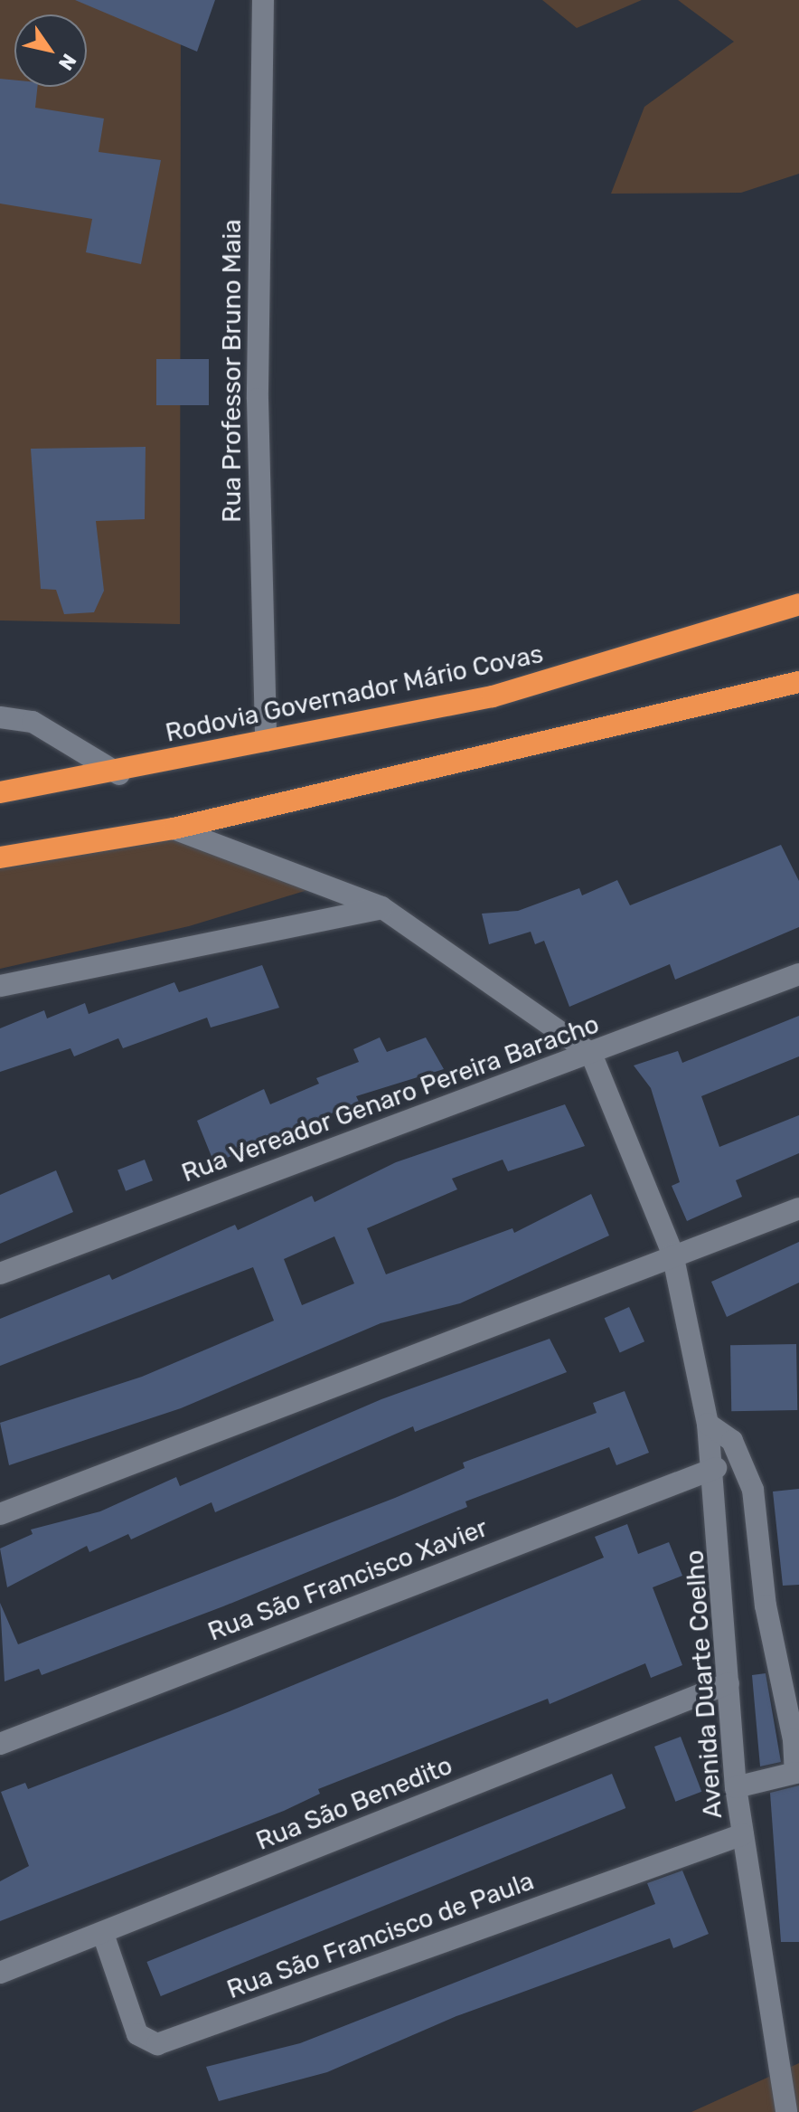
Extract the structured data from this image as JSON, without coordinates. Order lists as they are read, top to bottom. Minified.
{"streets":{"highway":["Rodovia Governador Mário Covas"],"street":["Rua Professor Bruno Maia","Rua Vereador Genaro Pereira Baracho","Rua São Francisco Xavier","Avenida Duarte Coelho","Rua São Benedito","Rua São Francisco de Paula"]},"crossings":[["Rua Professor Bruno Maia","Rodovia Governador Mário Covas"],["Rua Vereador Genaro Pereira Baracho","Avenida Duarte Coelho"],["Rua São Francisco Xavier","Avenida Duarte Coelho"],["Avenida Duarte Coelho","Rua São Benedito"],["Avenida Duarte Coelho","Rua São Francisco de Paula"],["Rua São Benedito","Rua São Francisco de Paula"]],"north":"bottom right"}
